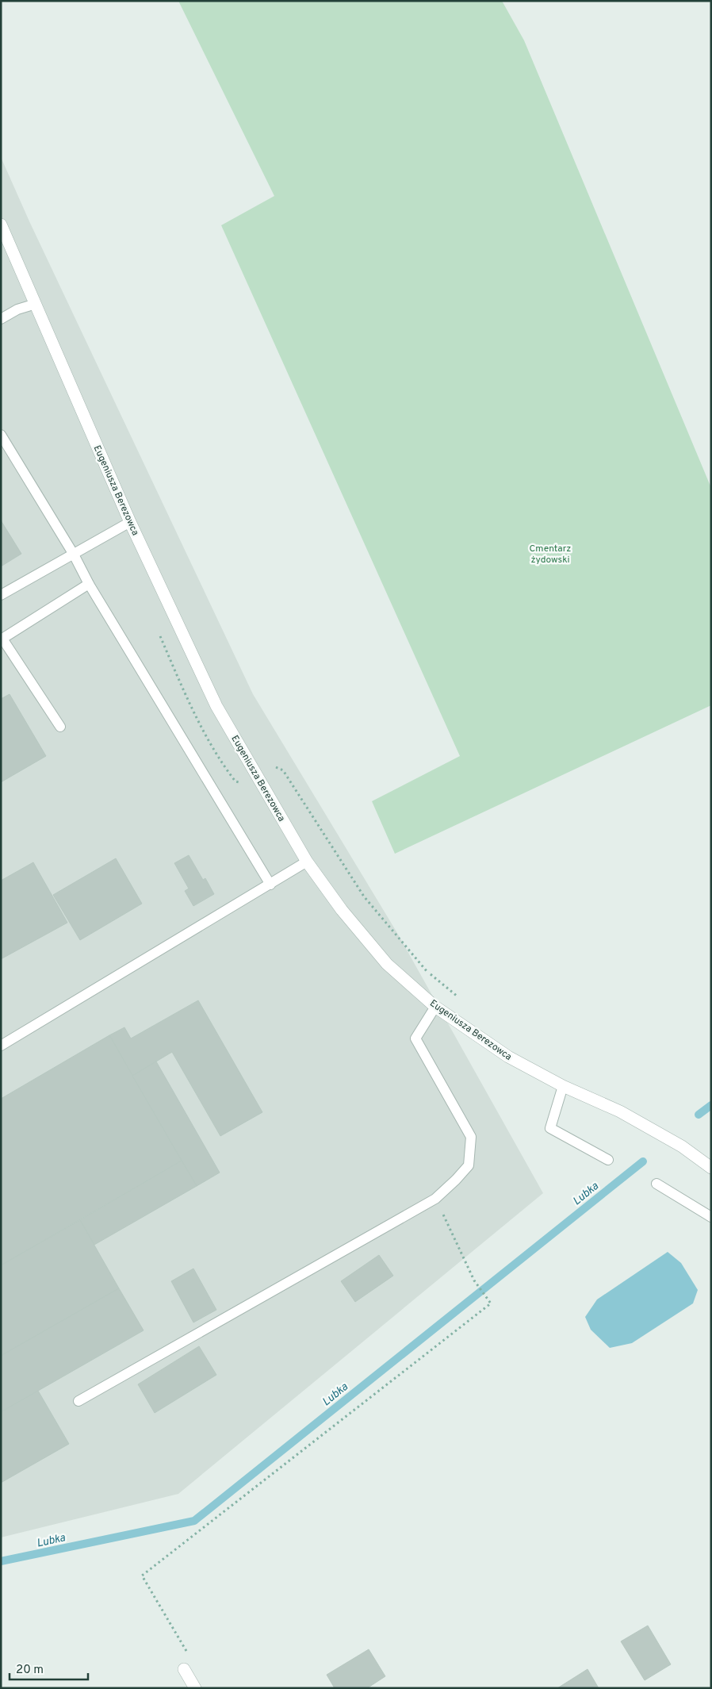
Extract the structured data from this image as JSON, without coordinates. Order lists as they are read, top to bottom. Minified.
{"streets":{"street":["Eugeniusza Berezowca"]},"water":["Lubka"],"parks":["Cmentarz żydowski"],"scale_bar":"20 m"}
